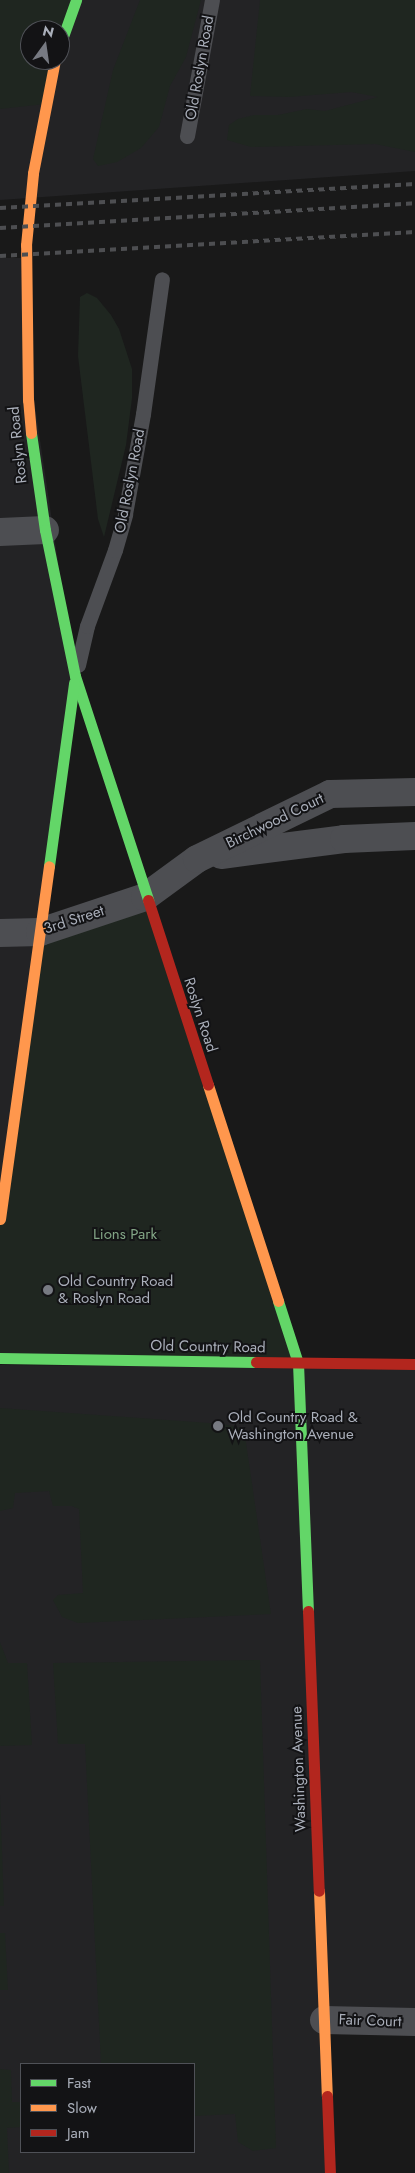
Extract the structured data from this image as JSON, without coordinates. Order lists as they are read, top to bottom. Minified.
{"streets":{"main road":["Roslyn Road","Old Country Road","Washington Avenue"],"street":["Birchwood Court","3rd Street","Fair Court"],"lane":["Old Roslyn Road"]},"crossings":[["Old Roslyn Road","Roslyn Road"],["Roslyn Road","Birchwood Court"],["Roslyn Road","3rd Street"],["Roslyn Road","Old Country Road"],["Roslyn Road","Washington Avenue"],["Birchwood Court","3rd Street"],["Old Country Road","Washington Avenue"],["Washington Avenue","Fair Court"]],"parks":["Lions Park"],"places":["Old Country Road & Roslyn Road","Old Country Road & Washington Avenue"],"legend":["Fast","Slow","Jam"],"north":"top"}
